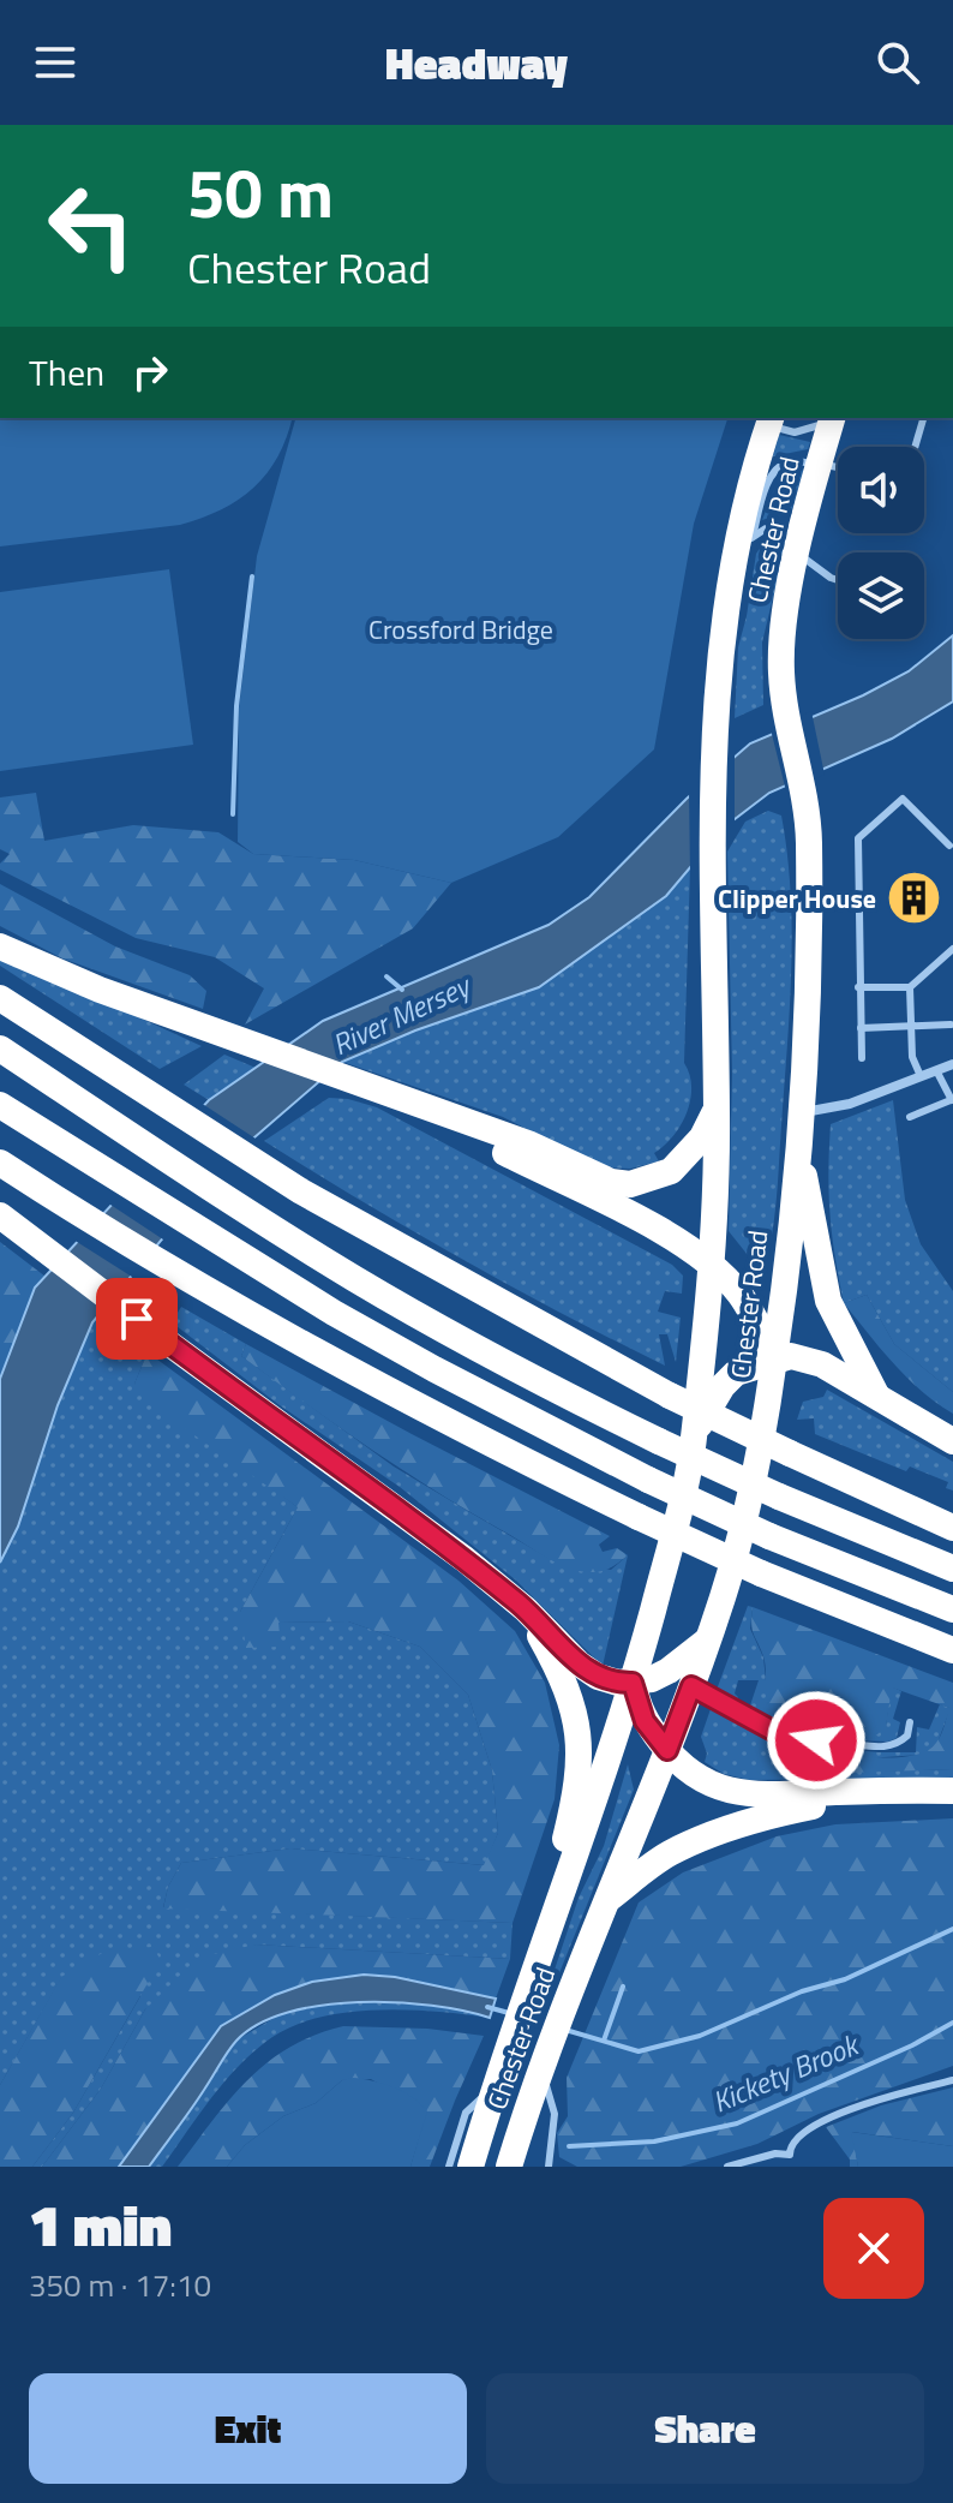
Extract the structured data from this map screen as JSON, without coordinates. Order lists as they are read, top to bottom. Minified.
{"streets":{"highway":["Chester Road"]},"water":["River Mersey","Kickety Brook"],"parks":["Crossford Bridge"],"places":{"building":["Clipper House"]},"page":{"header":"Headway","turn":["50 m","Chester Road"],"then":"Then","heading":["1 min","350 m · 17:10"],"buttons":["Exit","Share"]}}
